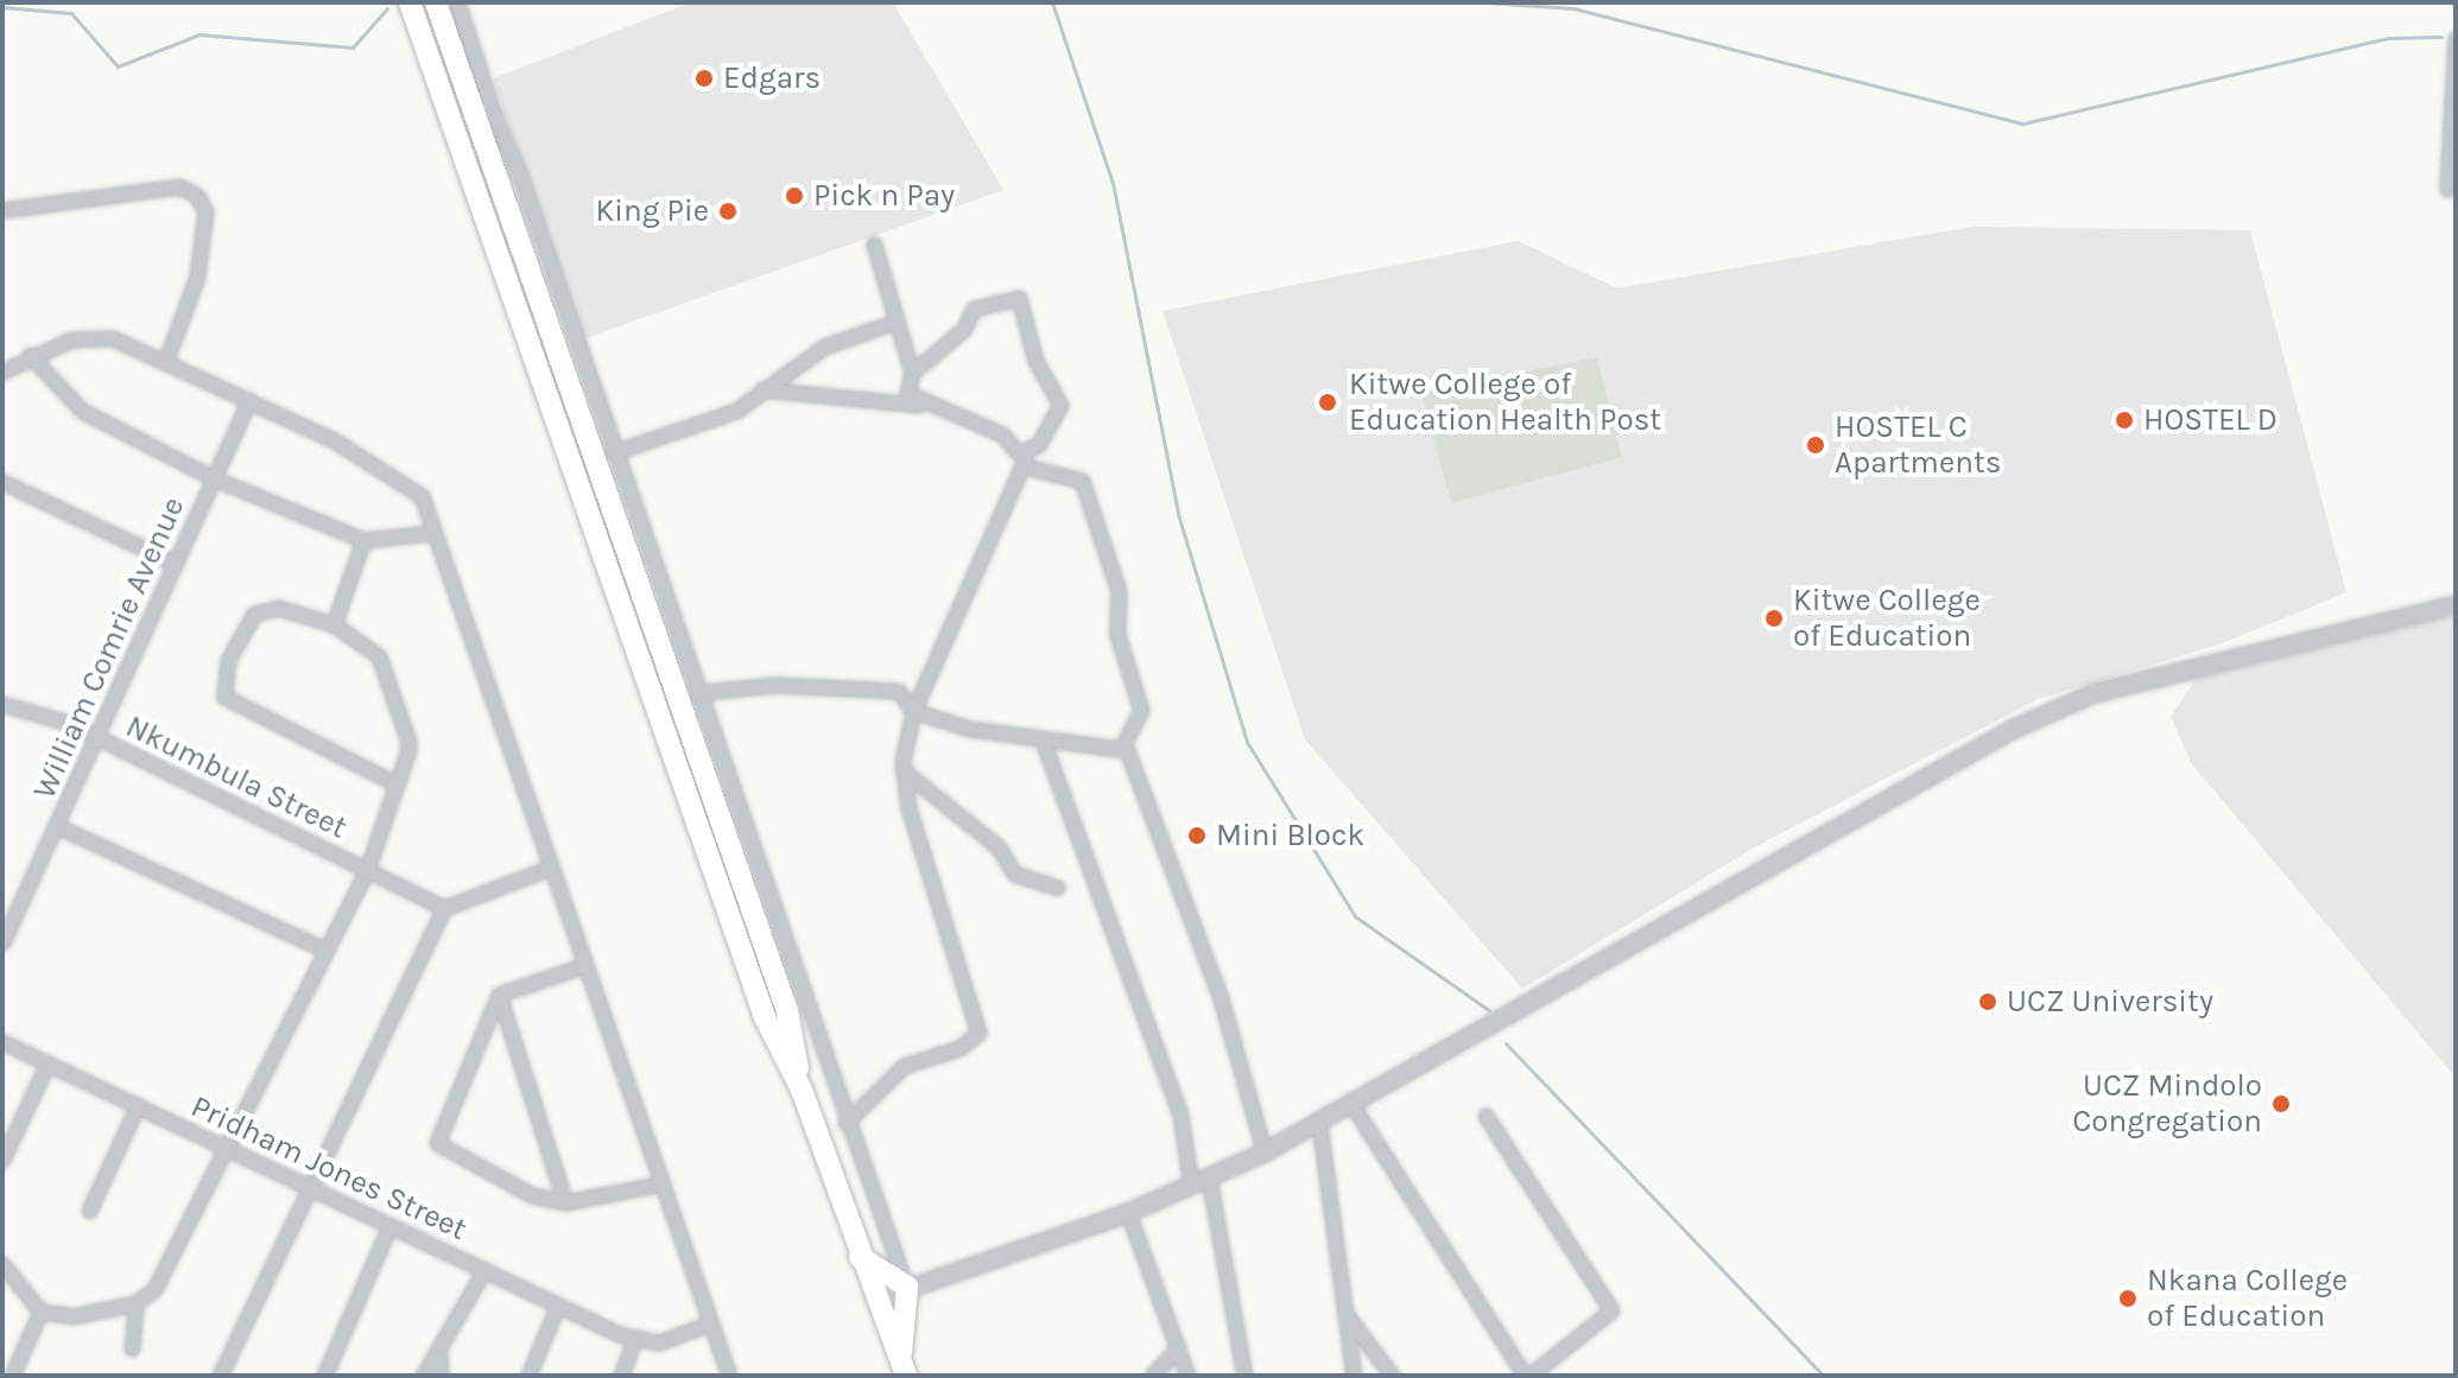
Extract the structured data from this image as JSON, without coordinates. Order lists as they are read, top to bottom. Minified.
{"streets":{"street":["William Comrie Avenue","Nkumbula Street","Pridham Jones Street"]},"crossings":[["William Comrie Avenue","Nkumbula Street"]],"places":["Edgars","Pick n Pay","King Pie","Kitwe College of Education Health Post","HOSTEL D","HOSTEL C Apartments","Kitwe College of Education","Mini Block","UCZ University","UCZ Mindolo Congregation","Nkana College of Education"]}
